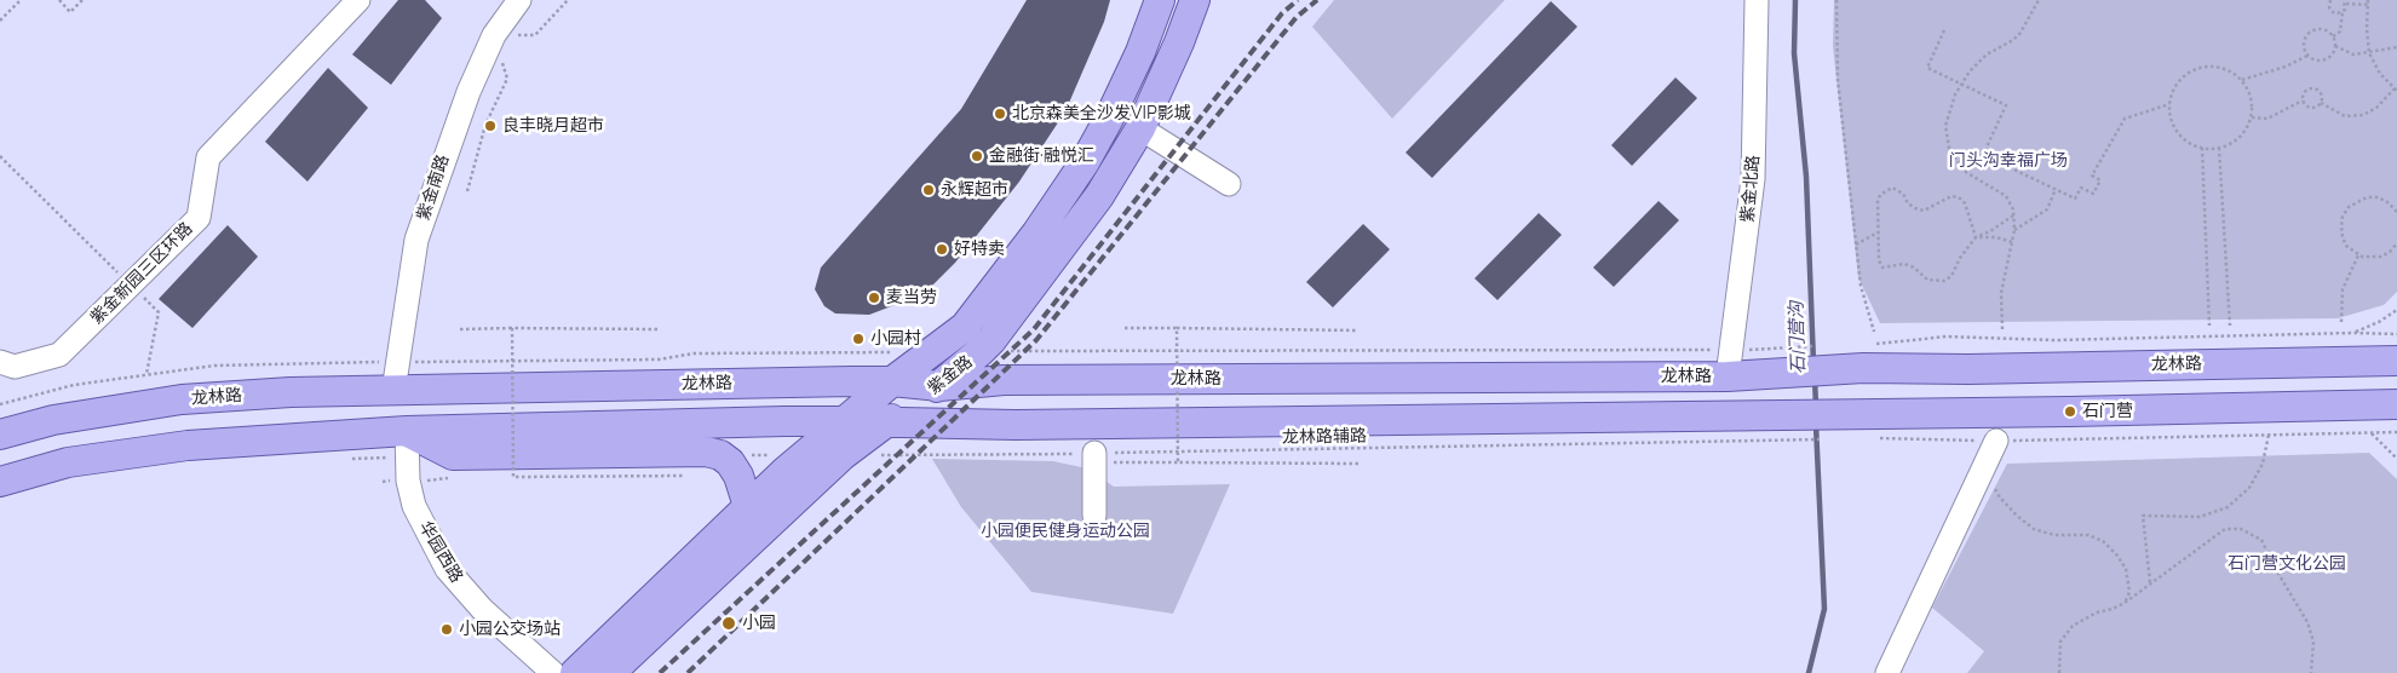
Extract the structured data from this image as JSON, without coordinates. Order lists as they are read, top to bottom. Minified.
{"streets":{"main road":["龙林路","紫金路"],"street":["紫金南路","紫金北路","紫金新园三区环路","华园西路"],"path":["龙林路辅路"]},"crossings":[["紫金南路","龙林路"],["紫金北路","龙林路"],["龙林路","紫金路"]],"water":["石门营沟"],"parks":["门头沟幸福广场","小园便民健身运动公园","石门营文化公园"],"places":["北京森美全沙发VIP影城","良丰晓月超市","金融街·融悦汇","永辉超市","好特卖","麦当劳","小园村","石门营","小园","小园公交场站"]}
